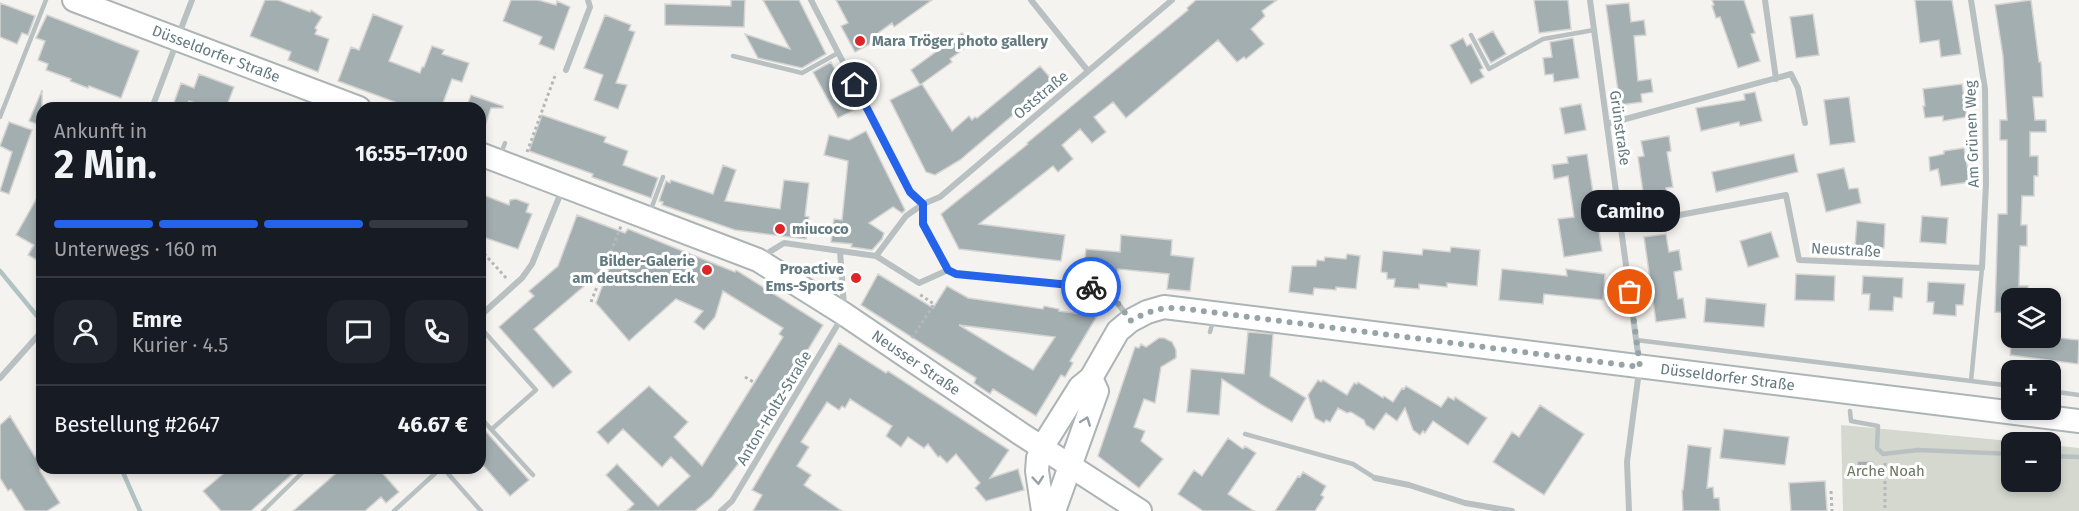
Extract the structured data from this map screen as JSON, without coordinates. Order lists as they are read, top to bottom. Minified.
{"streets":{"main road":["Düsseldorfer Straße","Neusser Straße"],"street":["Oststraße","Grünstraße","Am Grünen Weg","Neustraße","Anton-Holtz-Straße"]},"crossings":[["Düsseldorfer Straße","Grünstraße"],["Düsseldorfer Straße","Neusser Straße"],["Grünstraße","Neustraße"],["Am Grünen Weg","Neustraße"],["Neusser Straße","Anton-Holtz-Straße"]],"parks":["Arche Noah"],"places":["Mara Tröger photo gallery","miucoco","Bilder-Galerie am deutschen Eck","Proactive Ems-Sports","Camino"],"page":{"heading":["2 Min.","Ankunft in","16:55–17:00"],"panel":["Emre","Kurier · 4.5","Bestellung #2647","46.67 €"],"bubble":"Camino","bar":"Unterwegs · 160 m","map_buttons":["+","−"]}}
